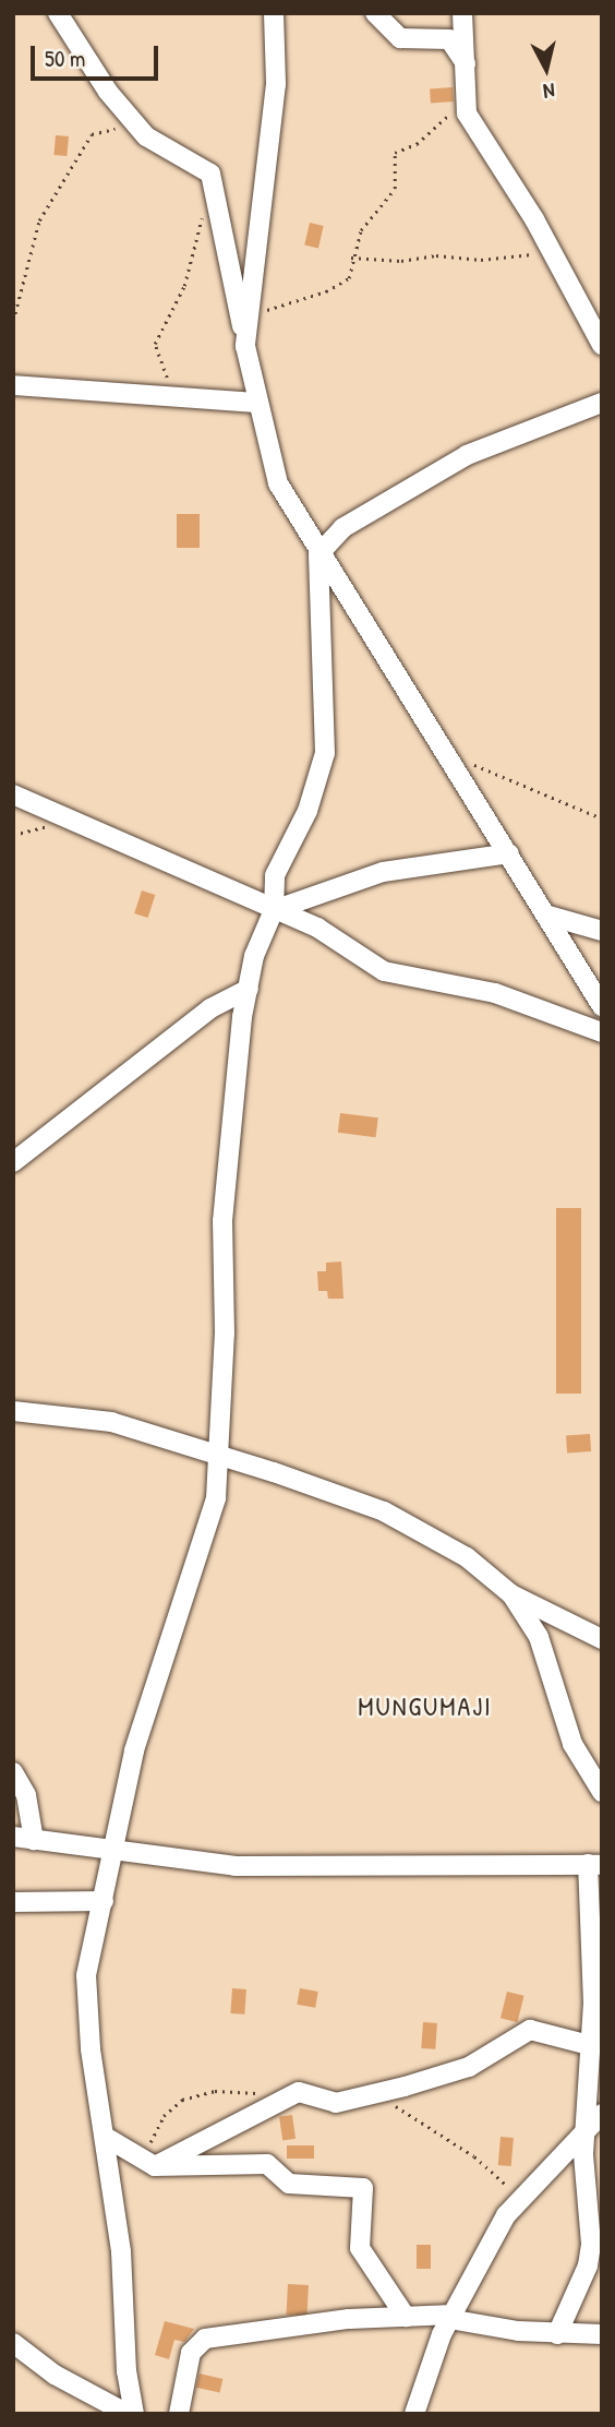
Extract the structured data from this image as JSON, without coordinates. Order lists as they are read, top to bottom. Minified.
{"districts":["MUNGUMAJI"],"scale_bar":"50 m","north":"bottom"}
